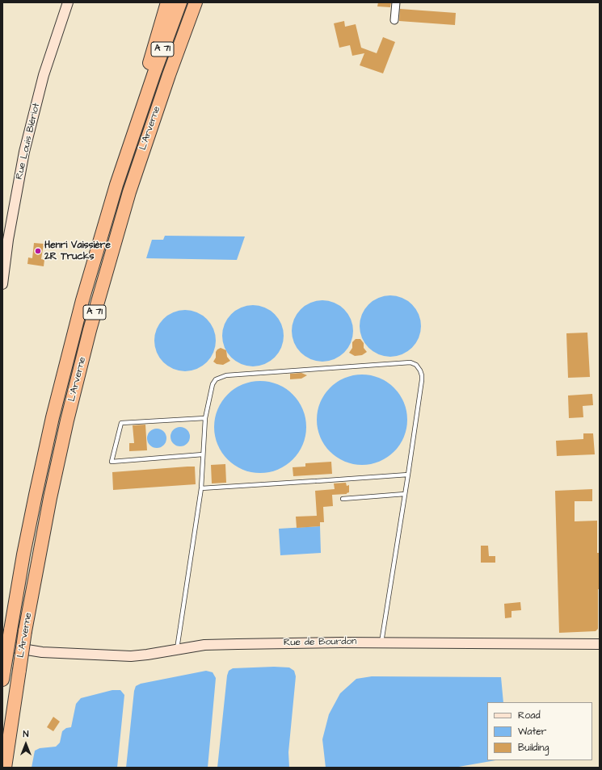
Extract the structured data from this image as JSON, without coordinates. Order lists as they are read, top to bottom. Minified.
{"streets":{"highway":["A 71","L'Arverne"],"main road":["Rue Louis Blériot","Rue de Bourdon"]},"places":["Henri Vaissière 2R Trucks"],"legend":["Road","Water","Building"],"north":"top"}
